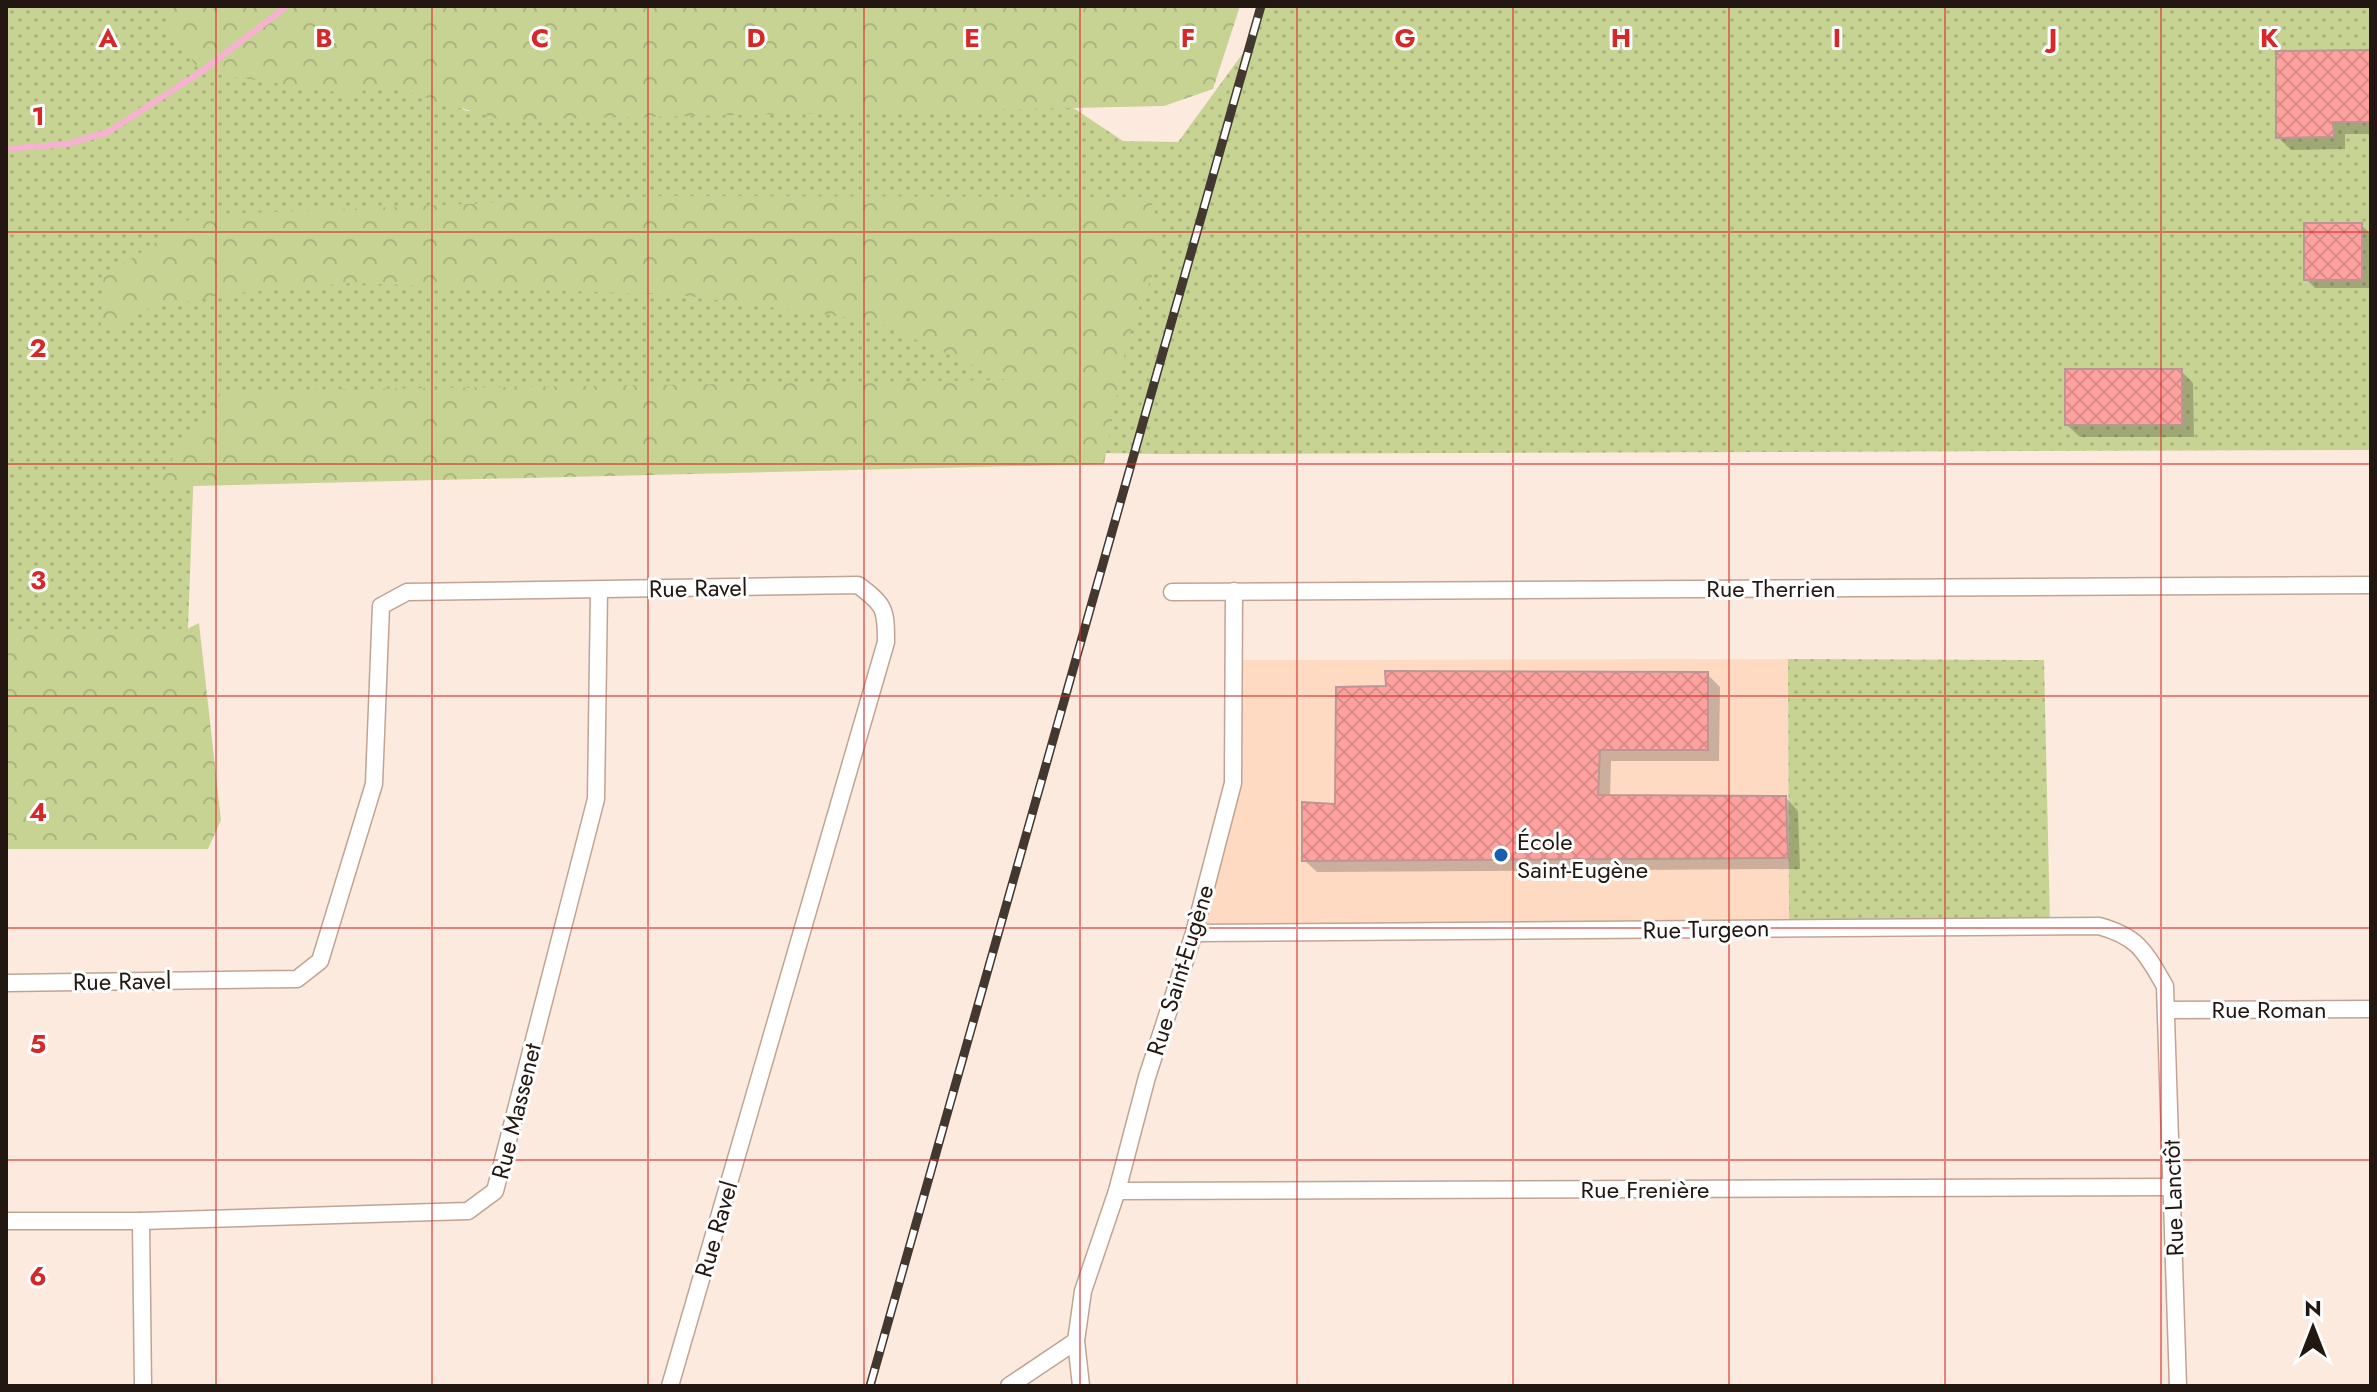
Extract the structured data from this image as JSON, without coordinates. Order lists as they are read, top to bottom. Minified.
{"streets":{"street":["Rue Ravel","Rue Therrien","Rue Turgeon","Rue Saint-Eugène","Rue Roman","Rue Massenet","Rue Frenière","Rue Lanctôt"]},"crossings":[["Rue Ravel","Rue Massenet"],["Rue Therrien","Rue Saint-Eugène"],["Rue Turgeon","Rue Saint-Eugène"],["Rue Turgeon","Rue Roman"],["Rue Turgeon","Rue Lanctôt"],["Rue Saint-Eugène","Rue Frenière"],["Rue Roman","Rue Lanctôt"],["Rue Frenière","Rue Lanctôt"]],"places":["École Saint-Eugène"],"north":"top","grid":{"columns":["A","B","C","D","E","F","G","H","I","J","K"],"rows":["1","2","3","4","5","6"]}}
